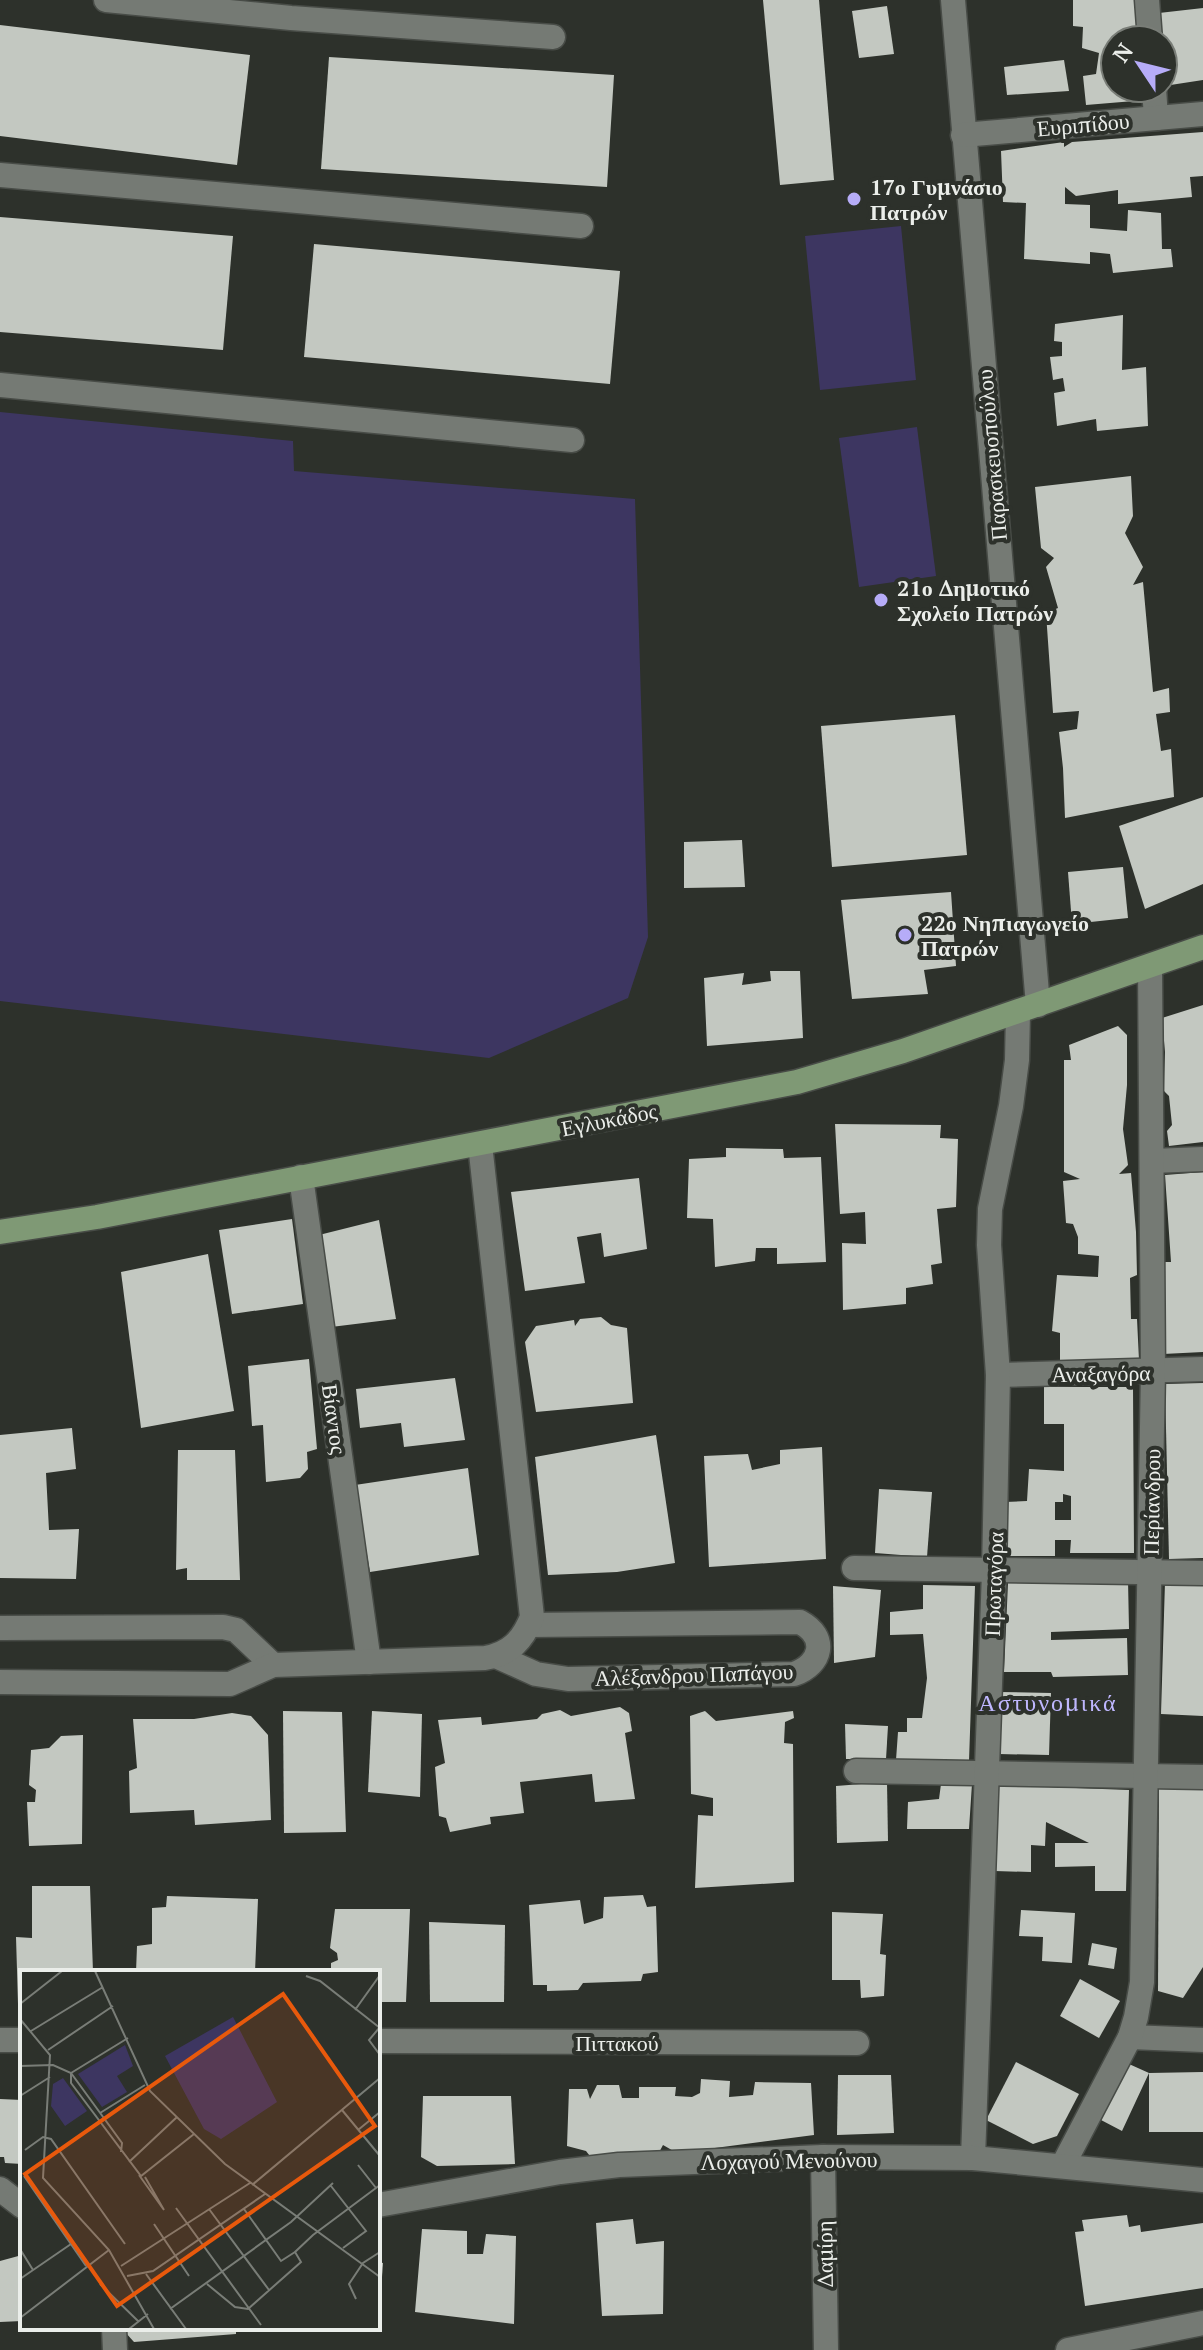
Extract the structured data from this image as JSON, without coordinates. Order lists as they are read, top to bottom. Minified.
{"streets":{"main road":["Εγλυκάδος"],"street":["Ευριπίδου","Παρασκευοπούλου","Αναξαγόρα","Βίαντος","Περίανδρου","Πρωταγόρα","Αλέξανδρου Παπάγου","Πιττακού","Λοχαγού Μενούνου","Δαμίρη"]},"crossings":[["Ευριπίδου","Παρασκευοπούλου"],["Παρασκευοπούλου","Εγλυκάδος"],["Παρασκευοπούλου","Πρωταγόρα"],["Εγλυκάδος","Βίαντος"],["Εγλυκάδος","Περίανδρου"],["Εγλυκάδος","Πρωταγόρα"],["Αναξαγόρα","Περίανδρου"],["Αναξαγόρα","Πρωταγόρα"],["Βίαντος","Αλέξανδρου Παπάγου"],["Περίανδρου","Λοχαγού Μενούνου"],["Πρωταγόρα","Λοχαγού Μενούνου"],["Λοχαγού Μενούνου","Δαμίρη"]],"districts":["Αστυνομικά"],"places":["17ο Γυμνάσιο Πατρών","21ο Δημοτικό Σχολείο Πατρών","22ο Νηπιαγωγείο Πατρών"],"north":"top left"}
